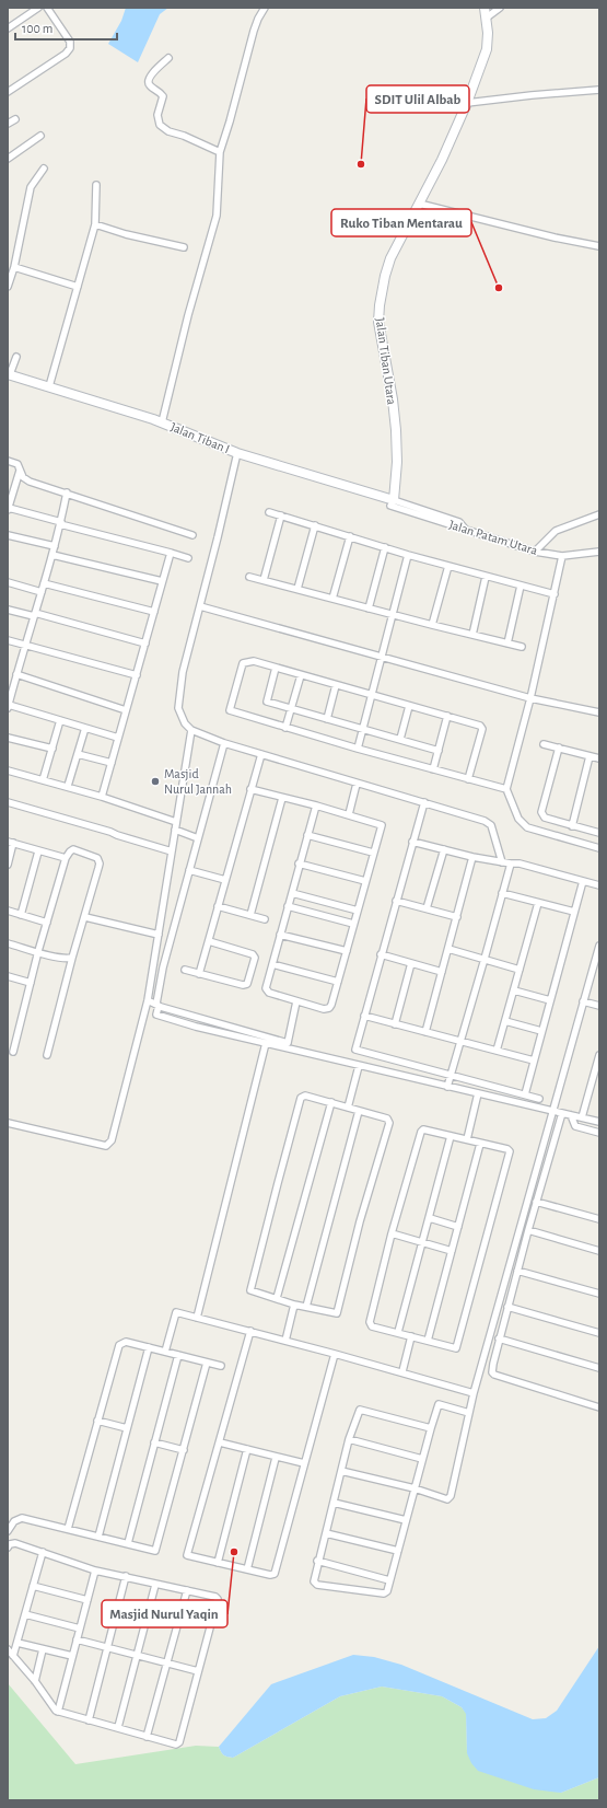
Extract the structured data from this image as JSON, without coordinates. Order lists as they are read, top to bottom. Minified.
{"streets":{"street":["Jalan Tiban Utara","Jalan Tiban I","Jalan Patam Utara"]},"crossings":[["Jalan Tiban Utara","Jalan Tiban I"],["Jalan Tiban Utara","Jalan Patam Utara"],["Jalan Tiban I","Jalan Patam Utara"]],"places":["SDIT Ulil Albab","Ruko Tiban Mentarau","Masjid Nurul Jannah","Masjid Nurul Yaqin"],"scale_bar":"100 m"}
